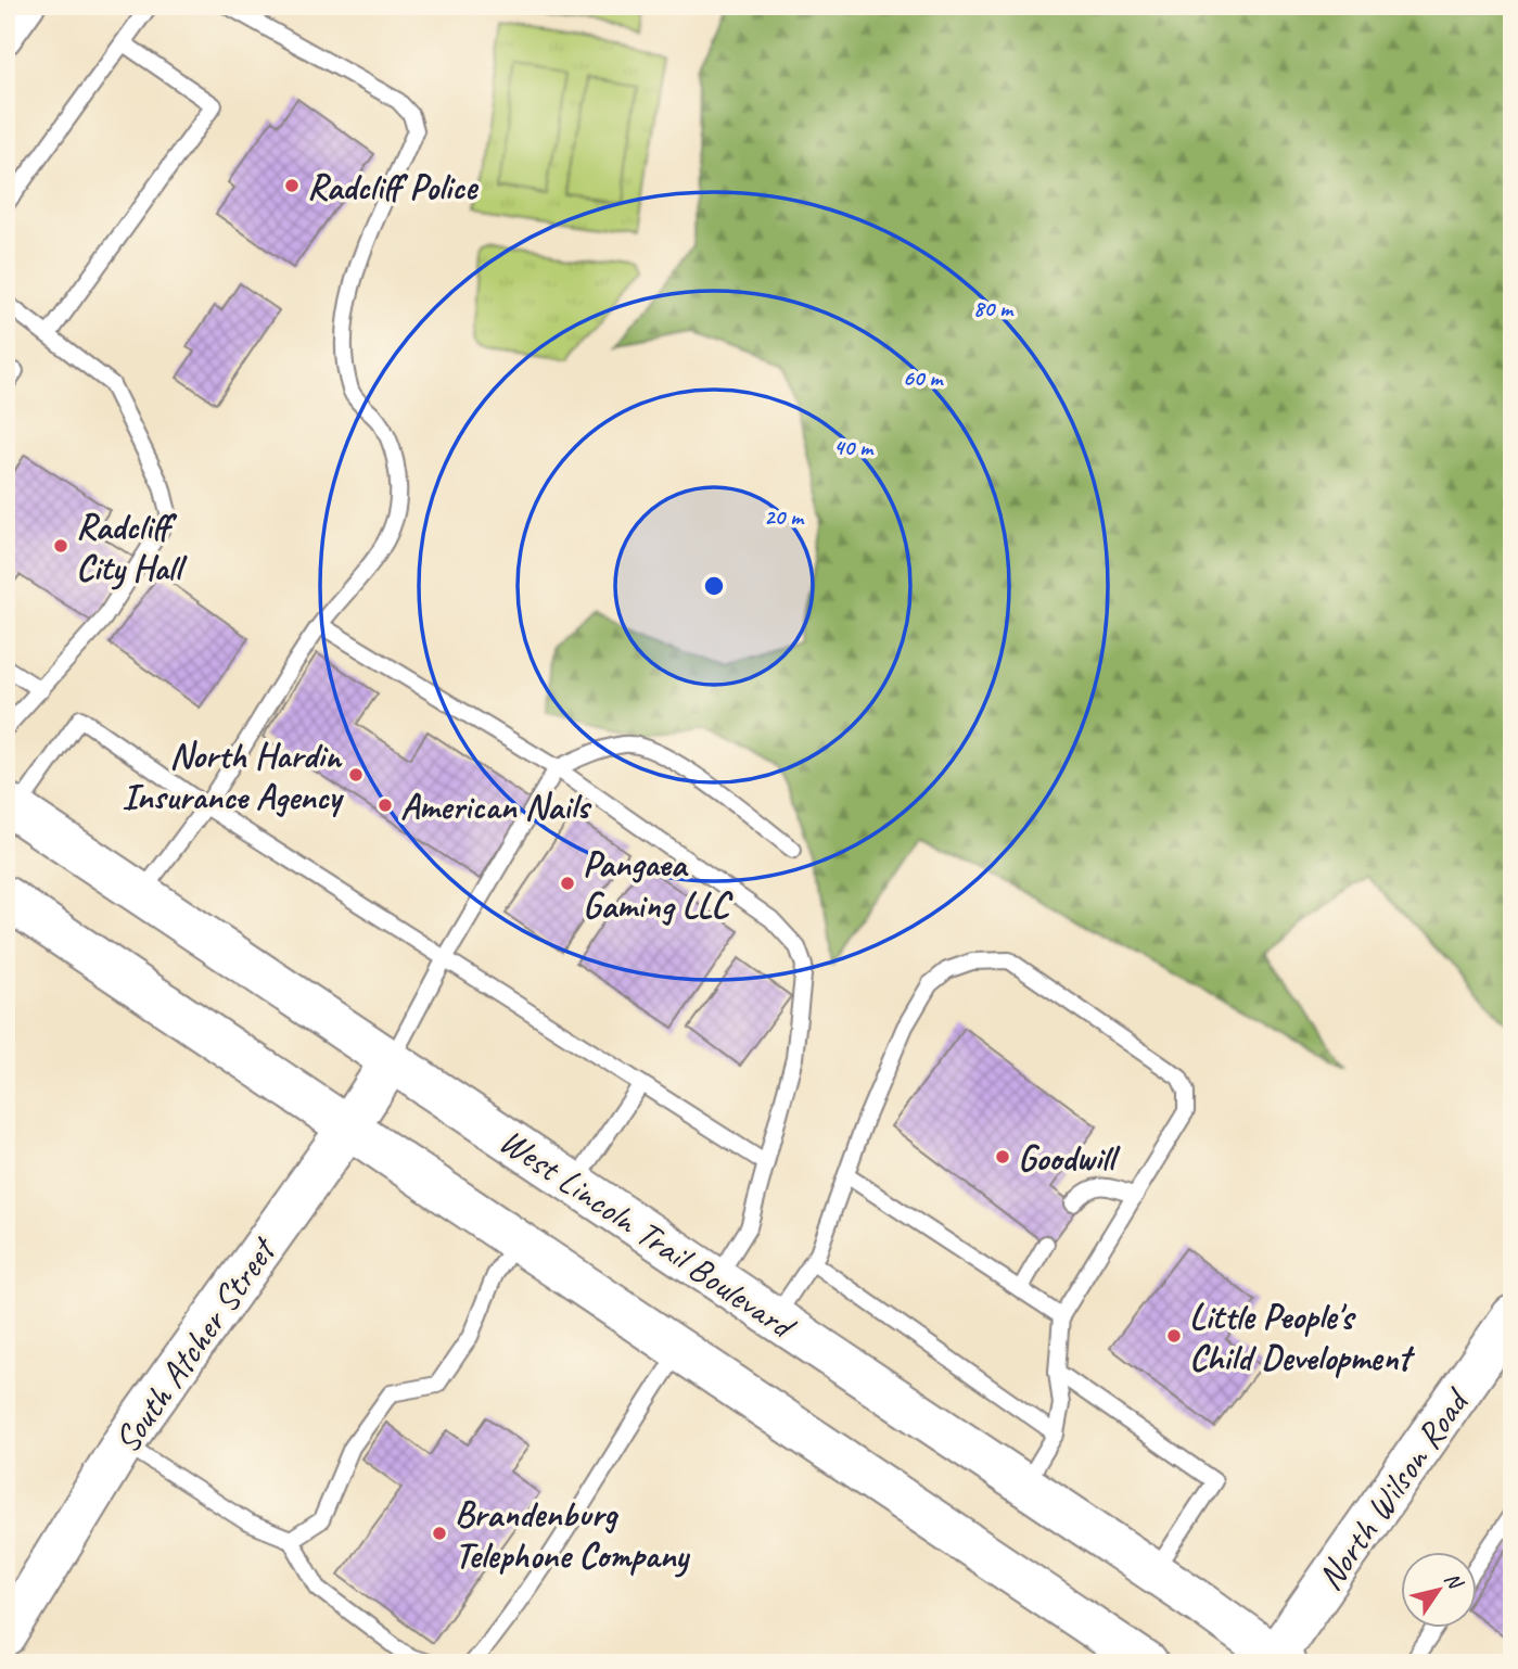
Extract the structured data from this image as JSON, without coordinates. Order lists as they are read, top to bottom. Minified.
{"streets":{"main road":["West Lincoln Trail Boulevard","South Atcher Street","North Wilson Road"]},"crossings":[["West Lincoln Trail Boulevard","South Atcher Street"],["West Lincoln Trail Boulevard","North Wilson Road"]],"places":["Radcliff Police","Radcliff City Hall","North Hardin Insurance Agency","American Nails","Pangaea Gaming LLC","Goodwill","Little People's Child Development","Brandenburg Telephone Company"],"north":"top right","rings":["80 m","60 m","40 m","20 m"]}
